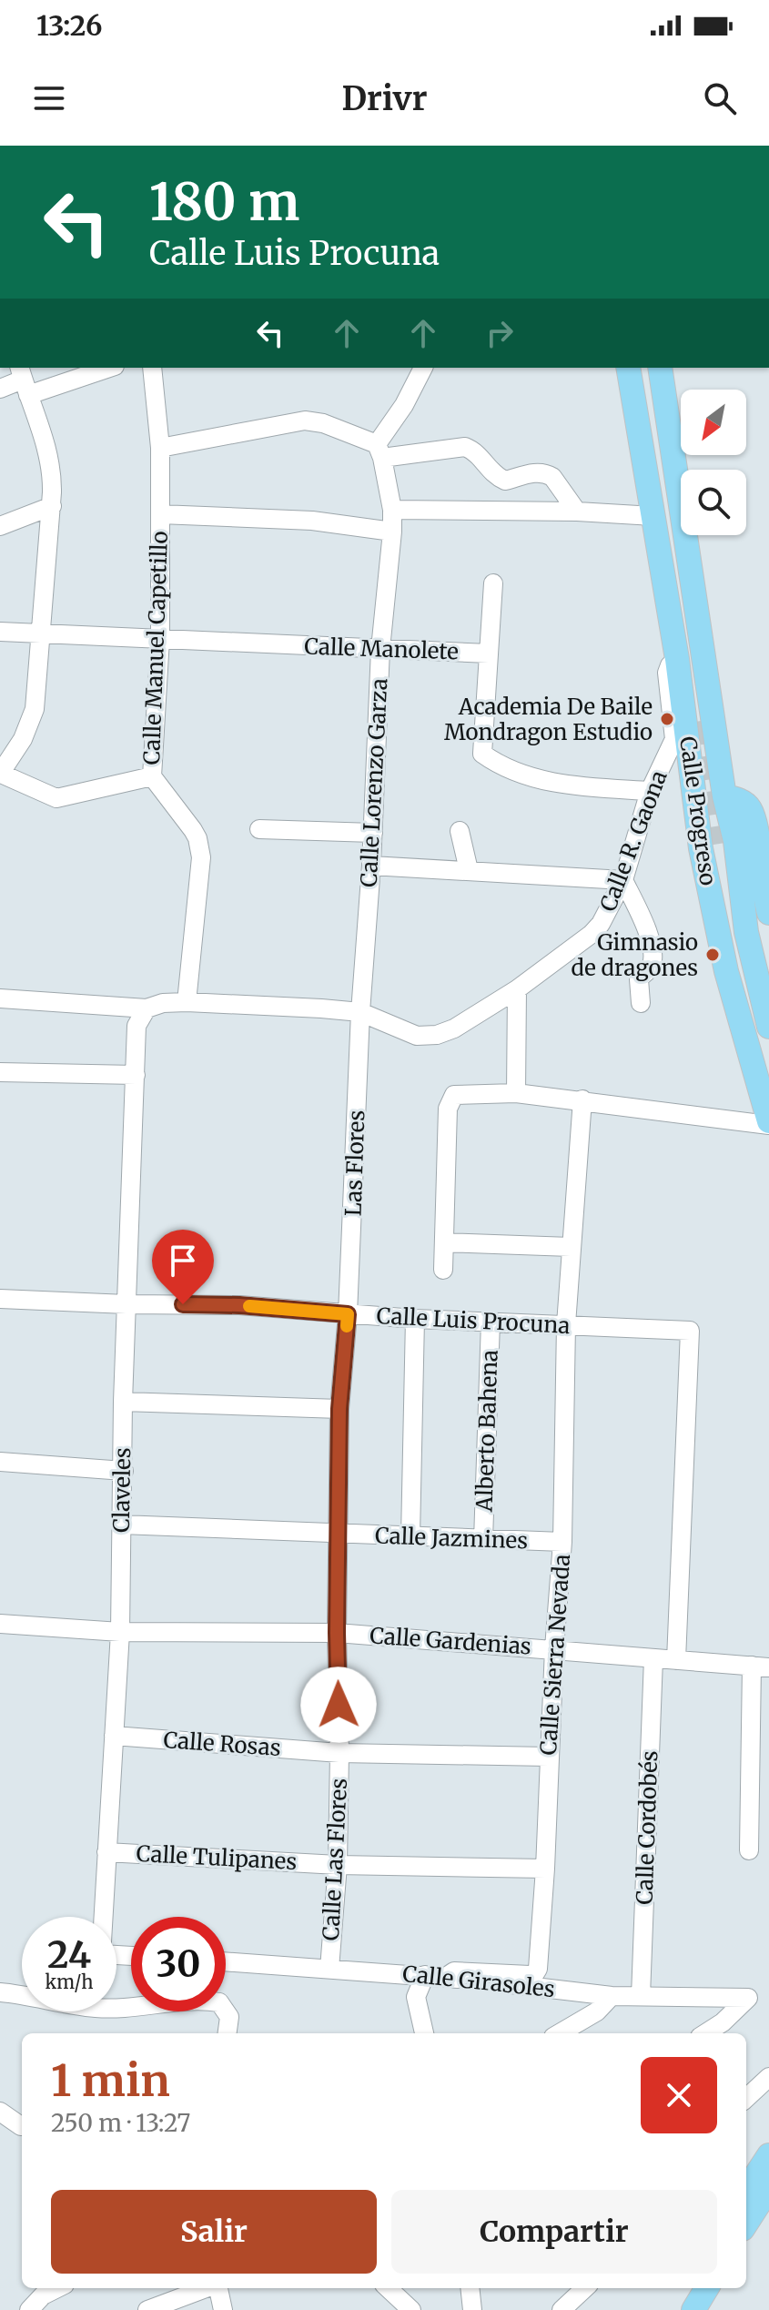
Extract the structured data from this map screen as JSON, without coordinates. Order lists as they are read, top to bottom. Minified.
{"streets":{"main road":["Calle Progreso"],"street":["Calle Manuel Capetillo","Calle Manolete","Calle Lorenzo Garza","Calle R. Gaona","Las Flores","Calle Luis Procuna","Alberto Bahena","Claveles","Calle Jazmines","Calle Gardenias","Calle Sierra Nevada","Calle Rosas","Calle Cordobés","Calle Tulipanes","Calle Las Flores","Calle Girasoles"]},"crossings":[["Calle Manuel Capetillo","Calle Manolete"],["Calle Manolete","Calle Lorenzo Garza"],["Calle Manolete","Calle R. Gaona"],["Calle Lorenzo Garza","Calle R. Gaona"],["Calle Lorenzo Garza","Las Flores"],["Calle Progreso","Calle R. Gaona"],["Calle R. Gaona","Las Flores"],["Las Flores","Calle Luis Procuna"],["Las Flores","Calle Las Flores"],["Calle Luis Procuna","Alberto Bahena"],["Calle Luis Procuna","Claveles"],["Calle Luis Procuna","Calle Gardenias"],["Calle Luis Procuna","Calle Sierra Nevada"],["Calle Luis Procuna","Calle Las Flores"],["Alberto Bahena","Calle Jazmines"],["Claveles","Calle Jazmines"],["Claveles","Calle Gardenias"],["Claveles","Calle Rosas"],["Claveles","Calle Tulipanes"],["Calle Jazmines","Calle Sierra Nevada"],["Calle Jazmines","Calle Las Flores"],["Calle Gardenias","Calle Sierra Nevada"],["Calle Gardenias","Calle Cordobés"],["Calle Gardenias","Calle Las Flores"],["Calle Sierra Nevada","Calle Rosas"],["Calle Sierra Nevada","Calle Tulipanes"],["Calle Sierra Nevada","Calle Girasoles"],["Calle Rosas","Calle Las Flores"],["Calle Cordobés","Calle Girasoles"],["Calle Tulipanes","Calle Las Flores"],["Calle Las Flores","Calle Girasoles"]],"places":["Academia De Baile Mondragon Estudio","Gimnasio de dragones"],"north":"bottom left","page":{"status":"13:26","header":"Drivr","turn":["180 m","Calle Luis Procuna"],"speed":"24 km/h","limit":"30","heading":["1 min","250 m · 13:27"],"buttons":["Salir","Compartir"]}}
